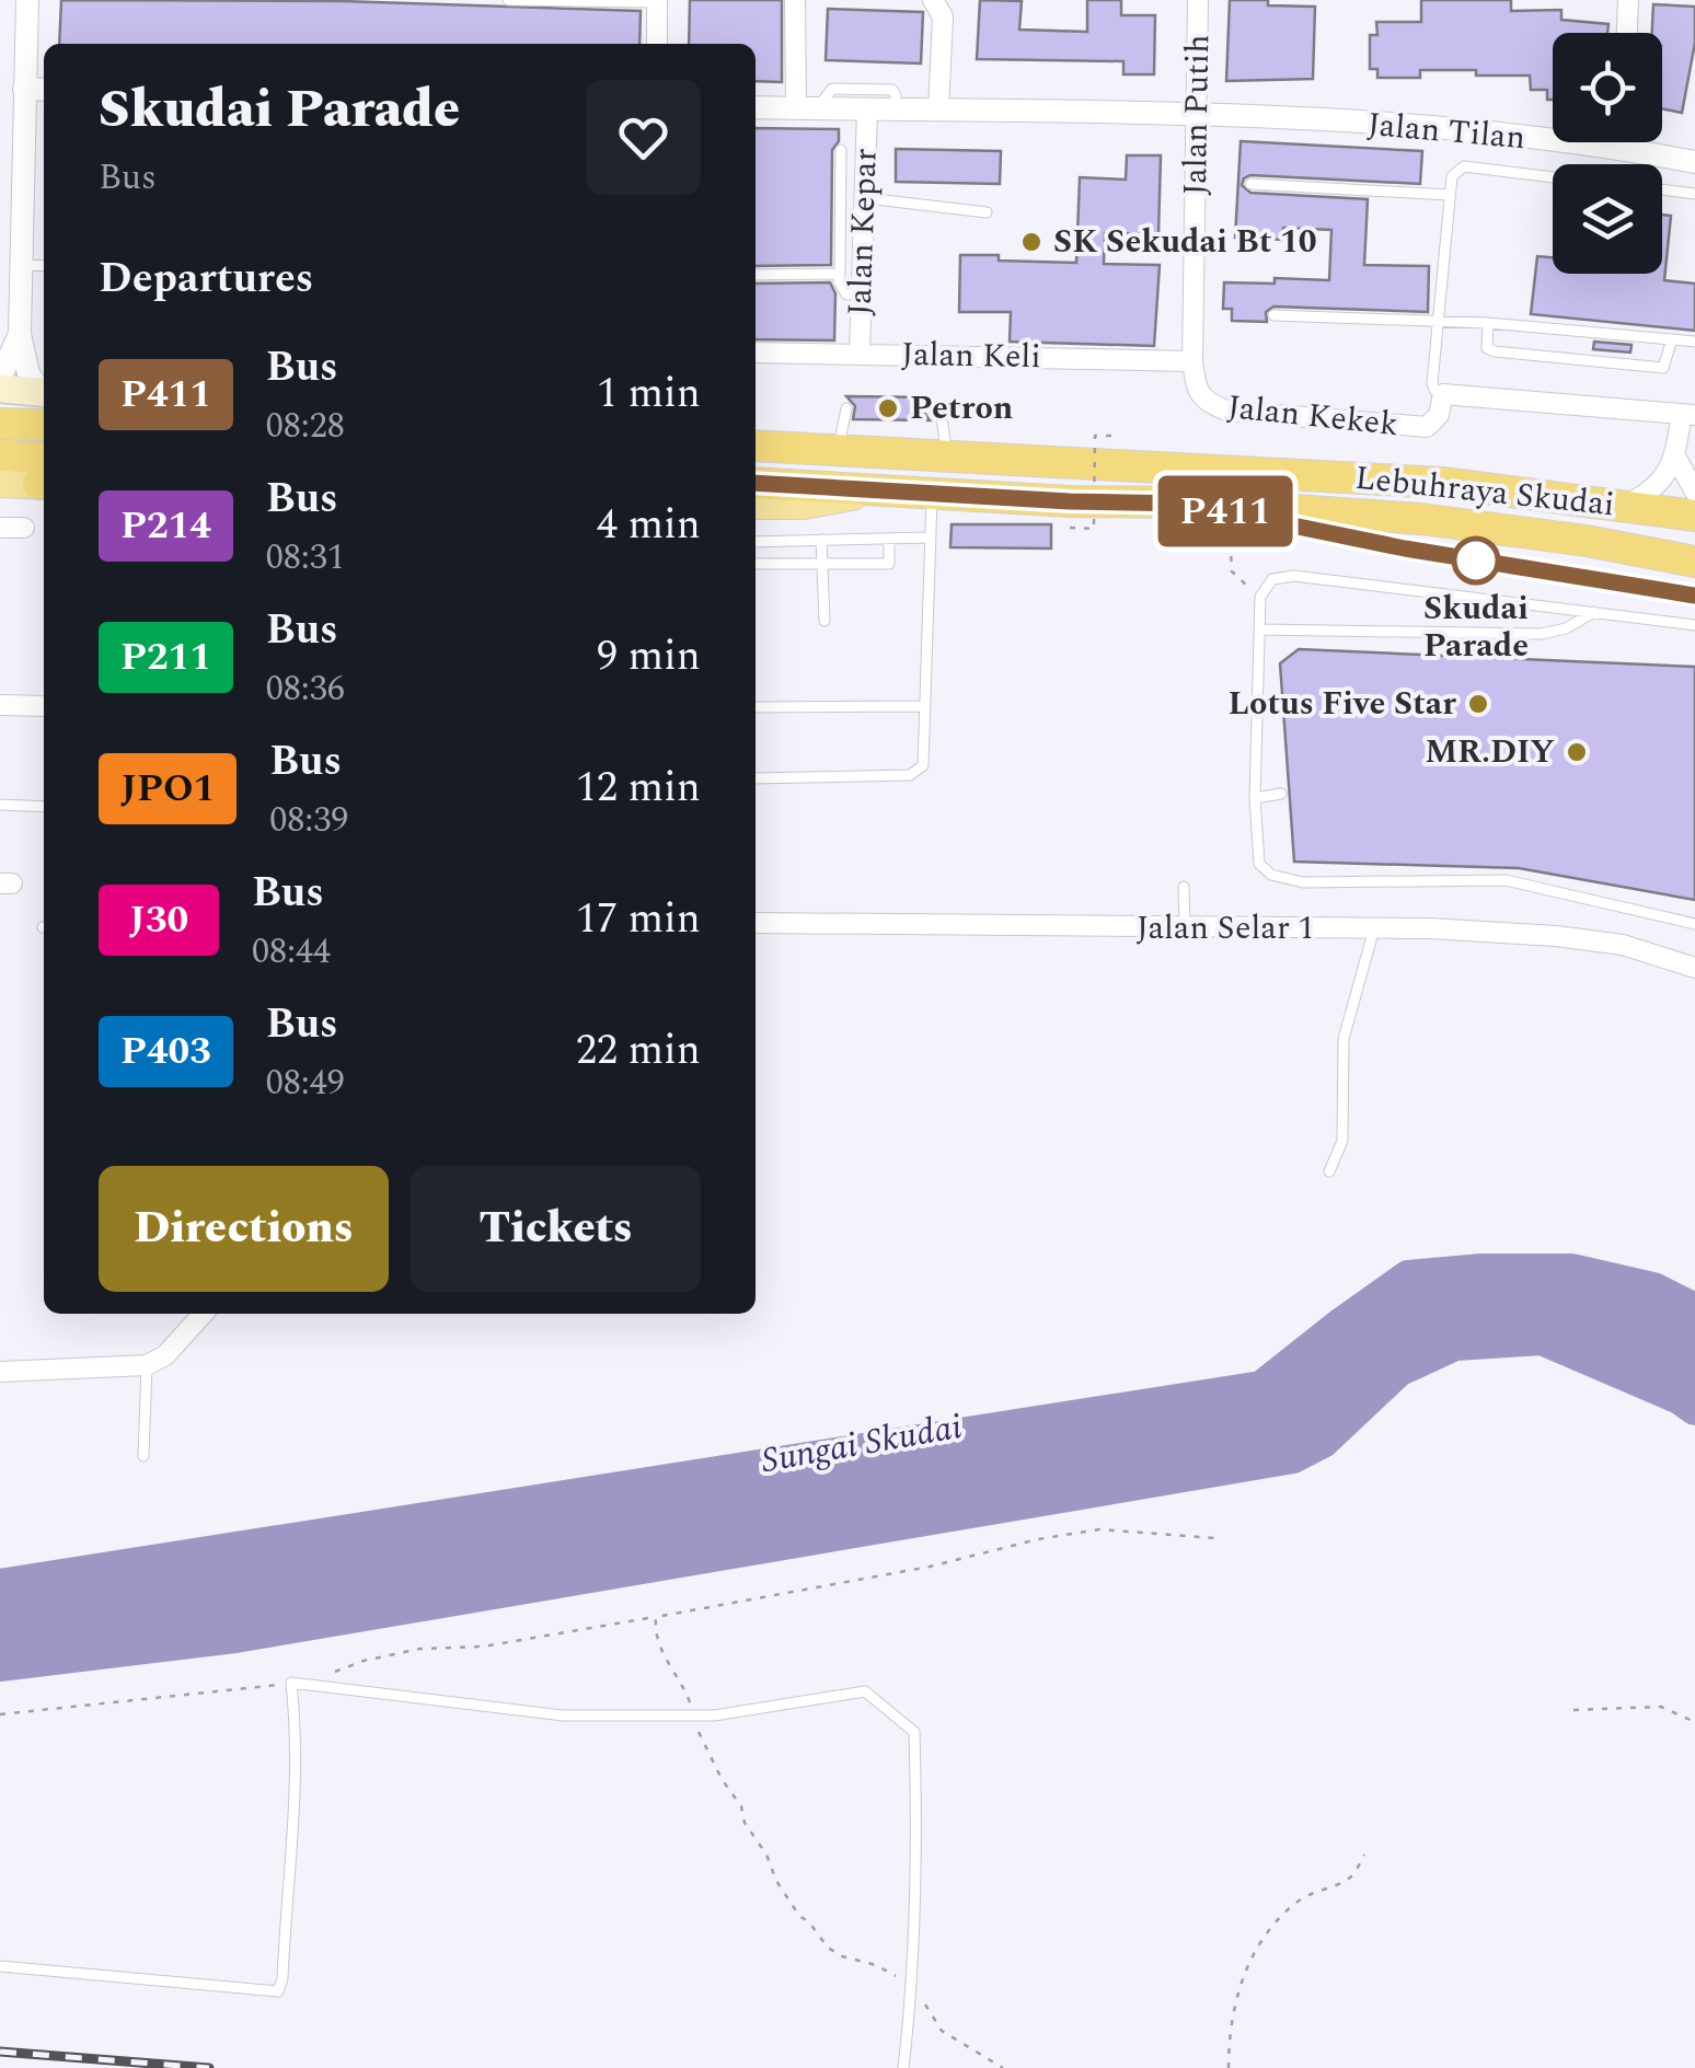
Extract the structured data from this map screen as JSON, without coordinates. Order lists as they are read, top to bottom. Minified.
{"streets":{"highway":["Lebuhraya Skudai"],"street":["Jalan Putih","Jalan Tilan","Jalan Kepar","Jalan Keli","Jalan Kekek","Jalan Selar 1"]},"crossings":[["Jalan Putih","Jalan Tilan"],["Jalan Putih","Jalan Keli"],["Jalan Putih","Jalan Kekek"],["Jalan Tilan","Jalan Kepar"],["Jalan Kepar","Jalan Keli"],["Jalan Keli","Jalan Kekek"]],"water":["Sungai Skudai"],"places":["SK Sekudai Bt 10","Petron","Skudai Parade","Lotus Five Star","MR.DIY"],"lines":["bus line P411"],"page":{"on_map":"P411","heading":[["Skudai Parade","Bus"],"Departures"],"list":[{"mark":"P411","name":"Bus","note":"08:28","value":"1 min"},{"mark":"P214","name":"Bus","note":"08:31","value":"4 min"},{"mark":"P211","name":"Bus","note":"08:36","value":"9 min"},{"mark":"JPO1","name":"Bus","note":"08:39","value":"12 min"},{"mark":"J30","name":"Bus","note":"08:44","value":"17 min"},{"mark":"P403","name":"Bus","note":"08:49","value":"22 min"}],"buttons":["Directions","Tickets"]}}
